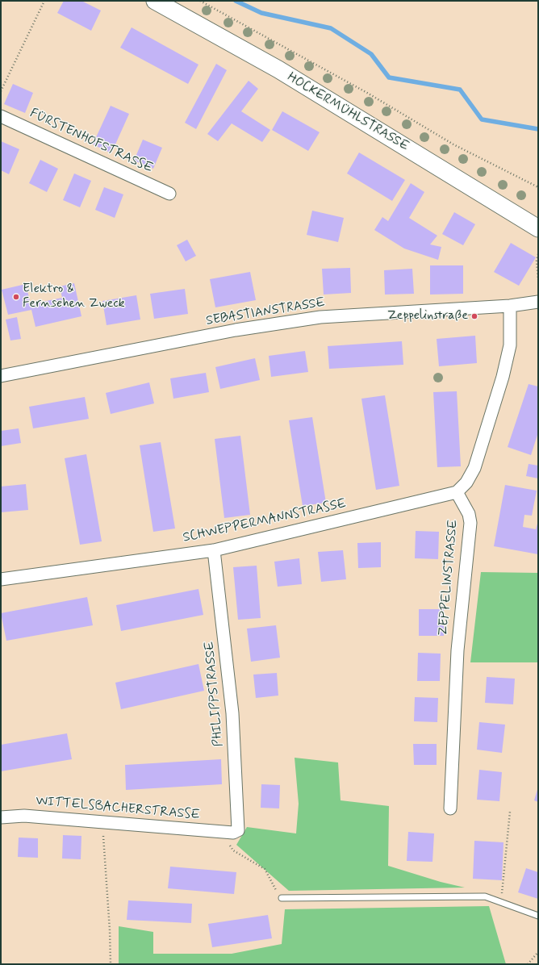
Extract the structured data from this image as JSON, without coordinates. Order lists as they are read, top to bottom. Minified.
{"streets":{"main road":["HOCKERMÜHLSTRASSE"],"street":["FÜRSTENHOFSTRASSE","SEBASTIANSTRASSE","SCHWEPPERMANNSTRASSE","ZEPPELINSTRASSE","PHILIPPSTRASSE","WITTELSBACHERSTRASSE"]},"crossings":[["SCHWEPPERMANNSTRASSE","ZEPPELINSTRASSE"],["SCHWEPPERMANNSTRASSE","PHILIPPSTRASSE"],["PHILIPPSTRASSE","WITTELSBACHERSTRASSE"]],"places":["Elektro & Fernsehen Zweck","Zeppelinstraße"]}
